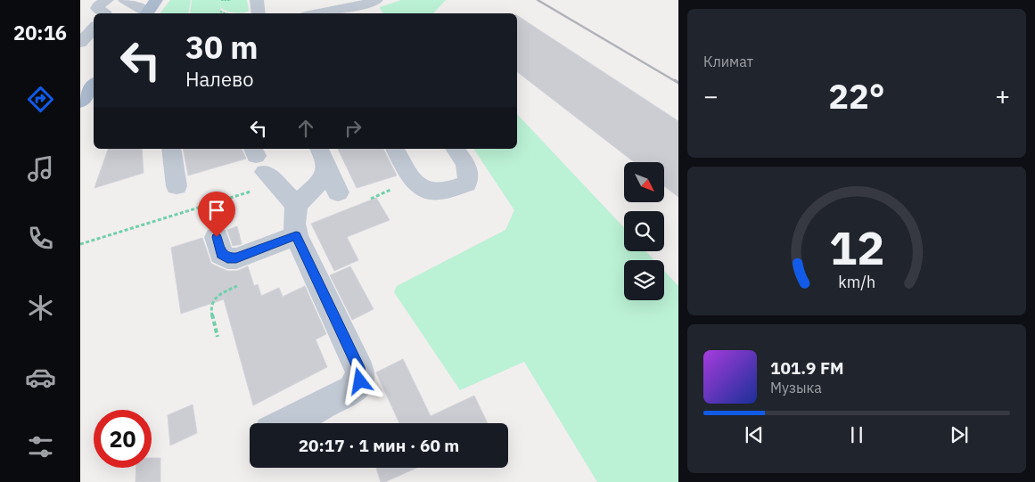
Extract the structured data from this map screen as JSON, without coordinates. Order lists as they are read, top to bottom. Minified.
{"north":"bottom right","page":{"tabs":"20:16","tile":"Климат","turn":["30 m","Налево"],"heat":["−","22°","+"],"song":["101.9 FM","Музыка"],"limit":"20","trip":"20:17 · 1 мин · 60 m","gauge":["12","km/h"]}}
